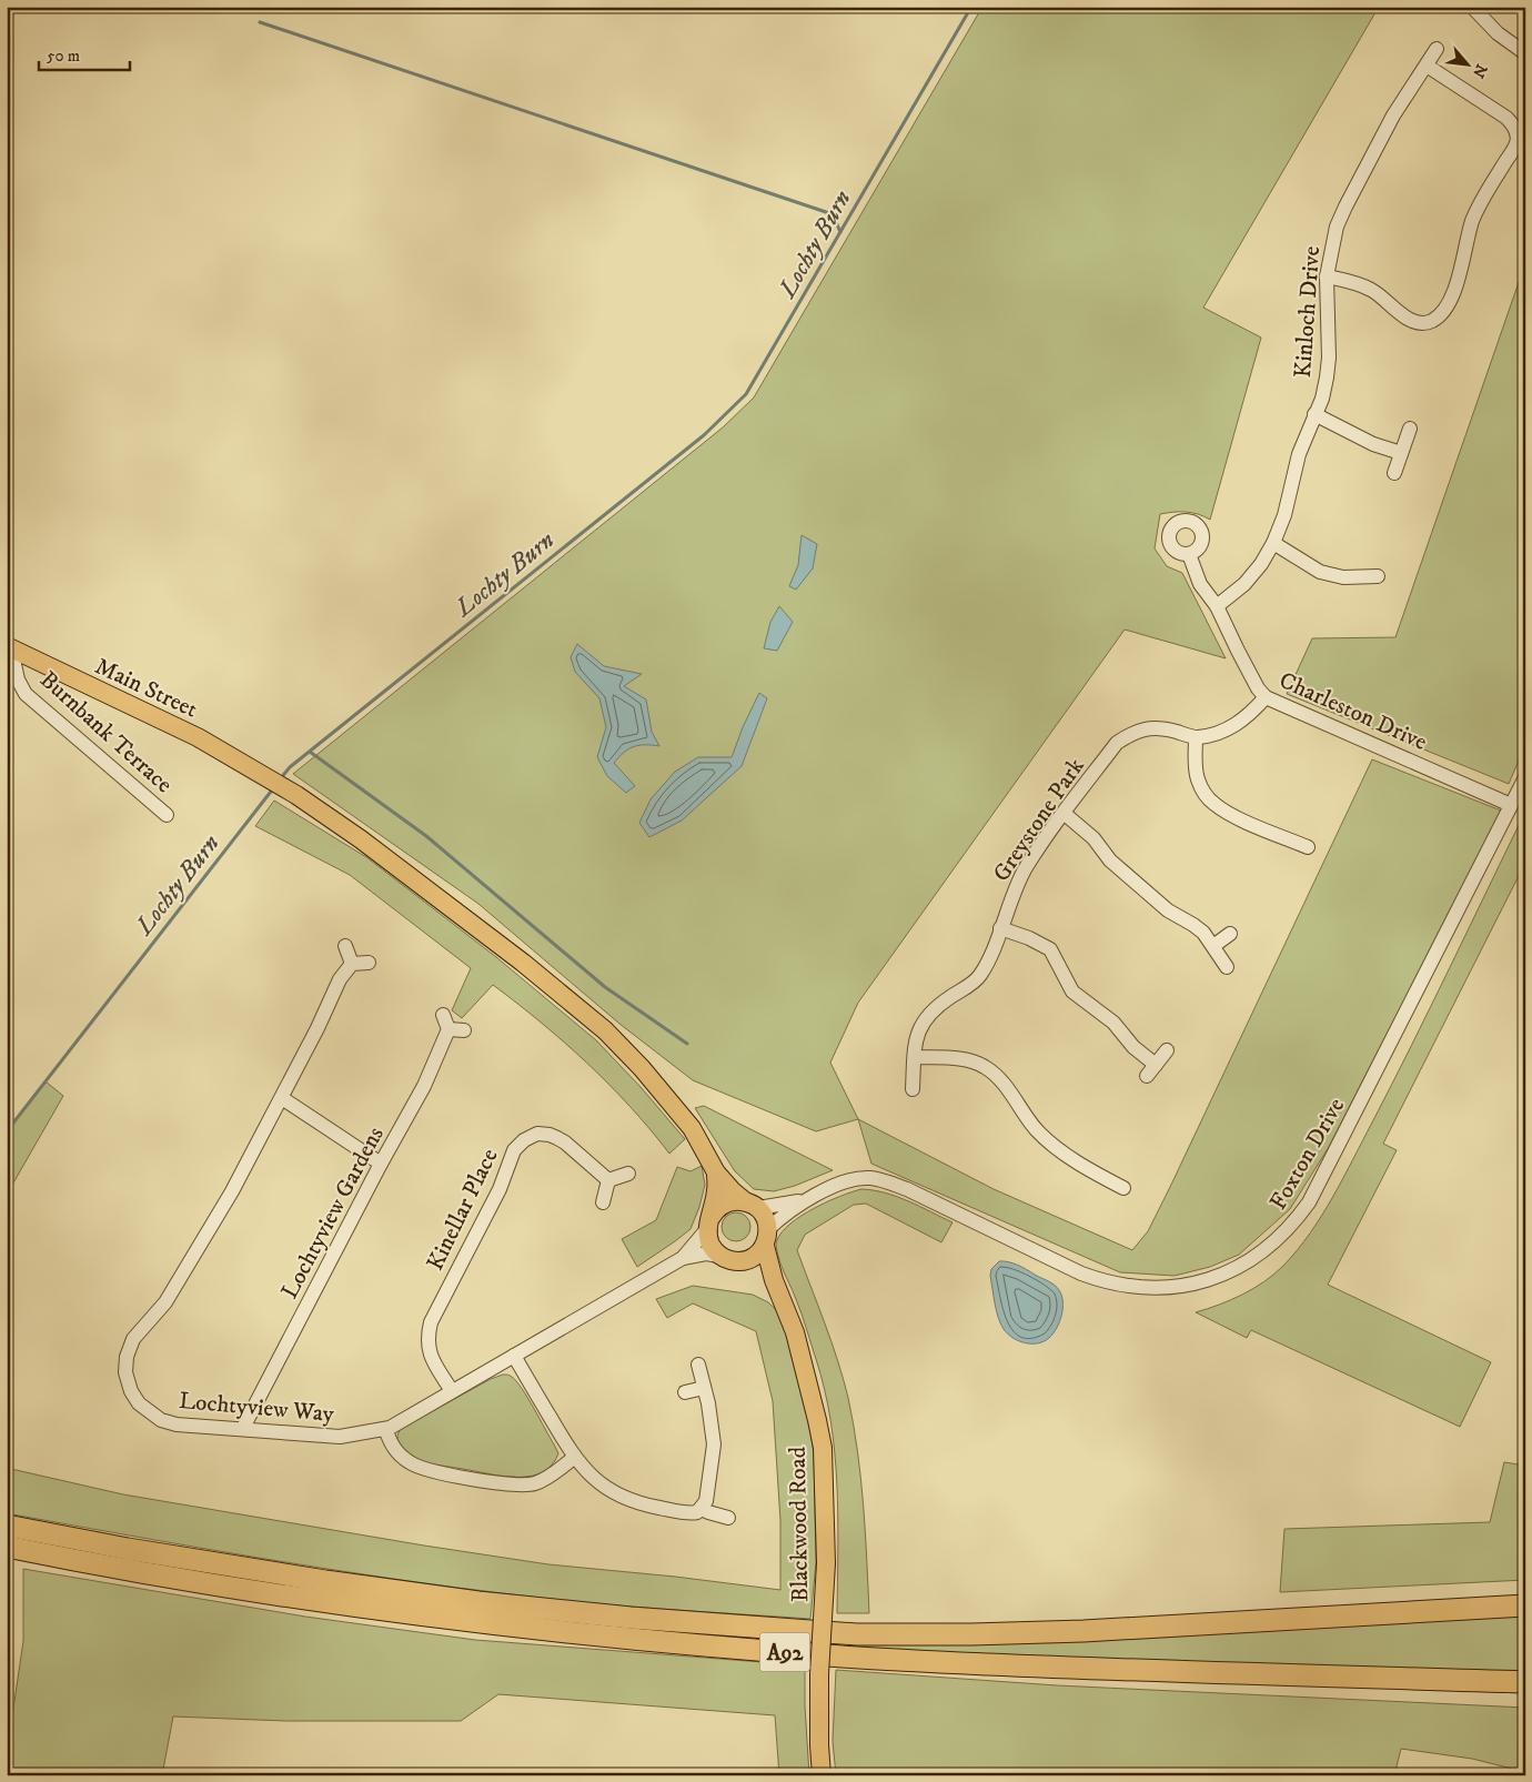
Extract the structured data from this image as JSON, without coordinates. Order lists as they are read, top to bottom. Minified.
{"streets":{"highway":["A92"],"main road":["Main Street","Blackwood Road"],"street":["Kinloch Drive","Charleston Drive","Burnbank Terrace","Greystone Park","Foxton Drive","Kinellar Place","Lochtyview Gardens","Lochtyview Way"]},"crossings":[["Kinloch Drive","Charleston Drive"],["Main Street","Burnbank Terrace"],["Main Street","Foxton Drive"],["Main Street","Lochtyview Way"],["Main Street","Blackwood Road"],["Charleston Drive","Greystone Park"],["Charleston Drive","Foxton Drive"],["Foxton Drive","Lochtyview Way"],["Foxton Drive","Blackwood Road"],["Kinellar Place","Lochtyview Way"],["Lochtyview Gardens","Lochtyview Way"],["Lochtyview Way","Blackwood Road"]],"water":["Lochty Burn"],"scale_bar":"50 m","north":"bottom right"}
